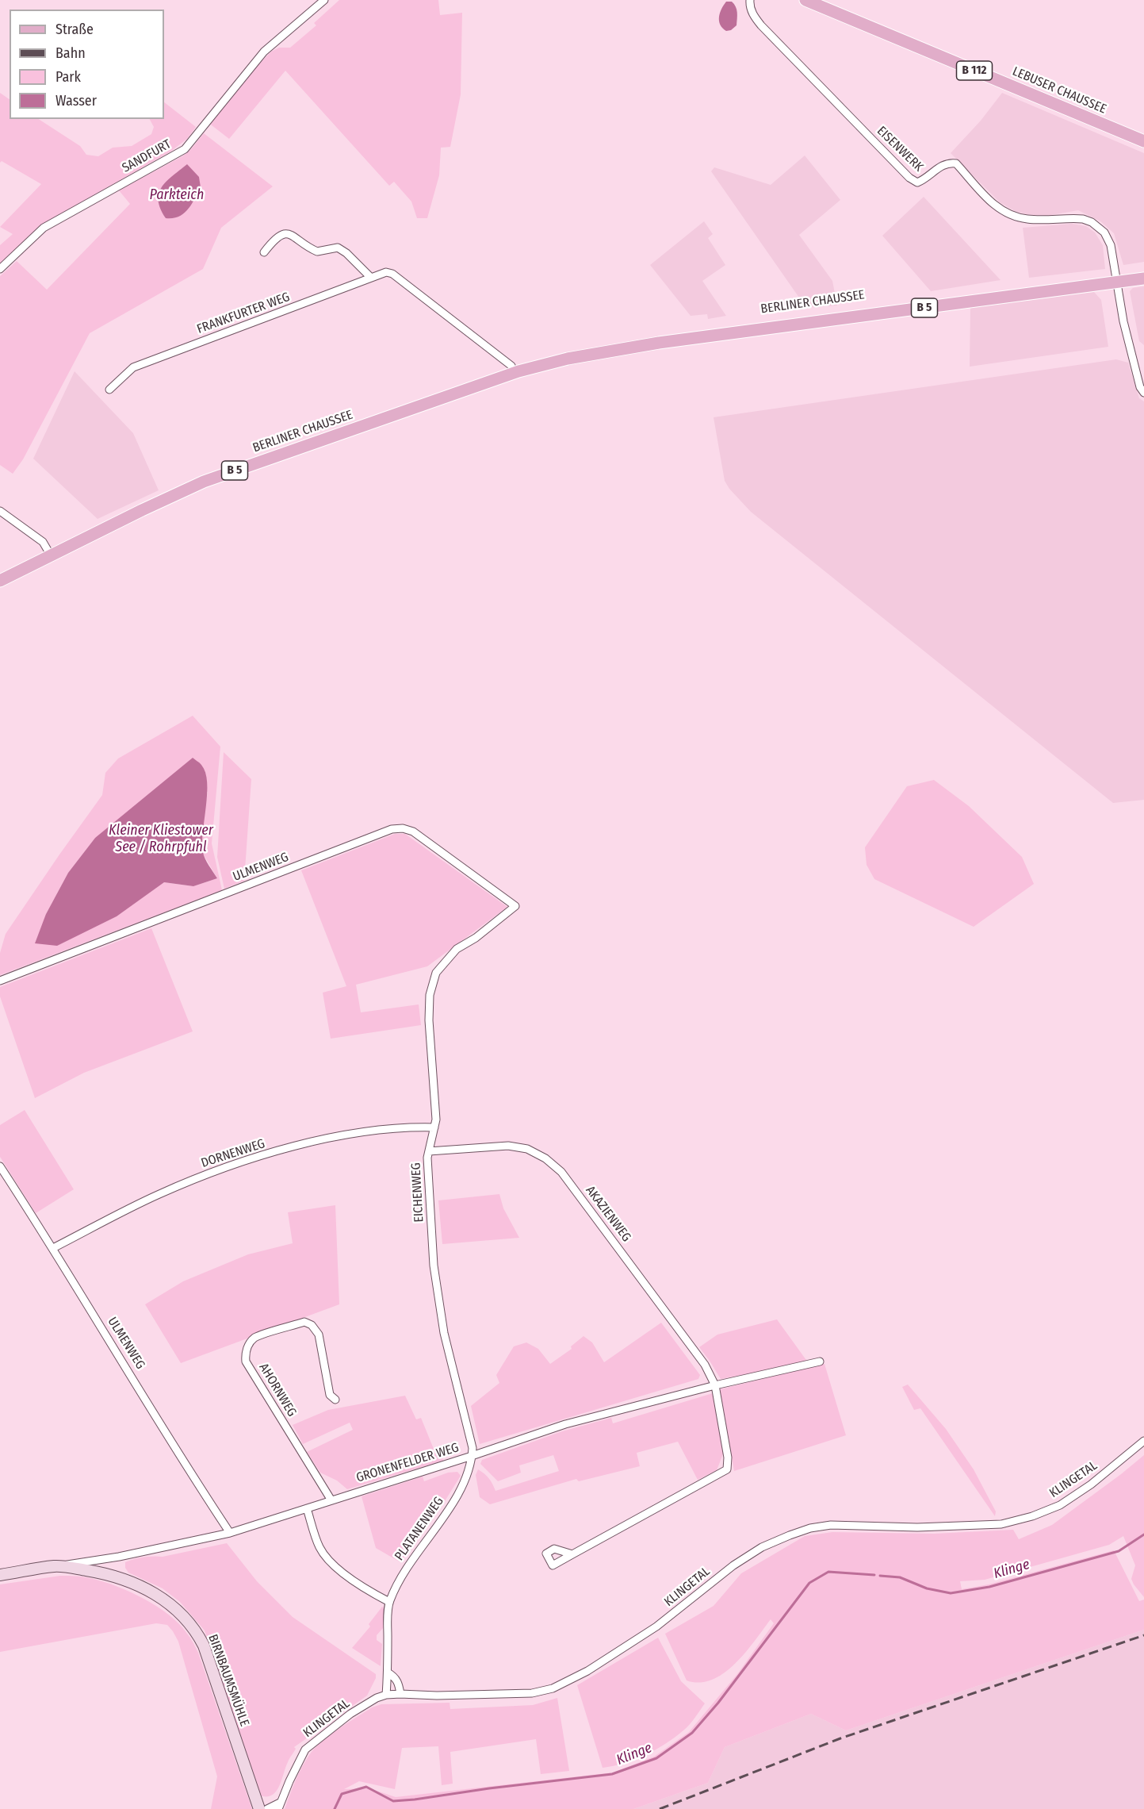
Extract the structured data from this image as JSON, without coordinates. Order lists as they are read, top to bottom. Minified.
{"streets":{"main road":["B 112","LEBUSER CHAUSSEE","BERLINER CHAUSSEE","B 5","GRONENFELDER WEG","BIRNBAUMSMÜHLE"],"street":["EISENWERK","SANDFURT","FRANKFURTER WEG","ULMENWEG","DORNENWEG","EICHENWEG","AKAZIENWEG","AHORNWEG","KLINGETAL","PLATANENWEG"]},"crossings":[["EISENWERK","BERLINER CHAUSSEE"],["BERLINER CHAUSSEE","FRANKFURTER WEG"],["ULMENWEG","DORNENWEG"],["ULMENWEG","EICHENWEG"],["ULMENWEG","GRONENFELDER WEG"],["DORNENWEG","EICHENWEG"],["EICHENWEG","AKAZIENWEG"],["EICHENWEG","GRONENFELDER WEG"],["EICHENWEG","PLATANENWEG"],["AKAZIENWEG","GRONENFELDER WEG"],["AHORNWEG","GRONENFELDER WEG"],["GRONENFELDER WEG","PLATANENWEG"],["GRONENFELDER WEG","BIRNBAUMSMÜHLE"],["KLINGETAL","PLATANENWEG"]],"water":["Parkteich","Kleiner Kliestower See / Rohrpfuhl","Klinge"],"legend":["Straße","Bahn","Park","Wasser"]}
